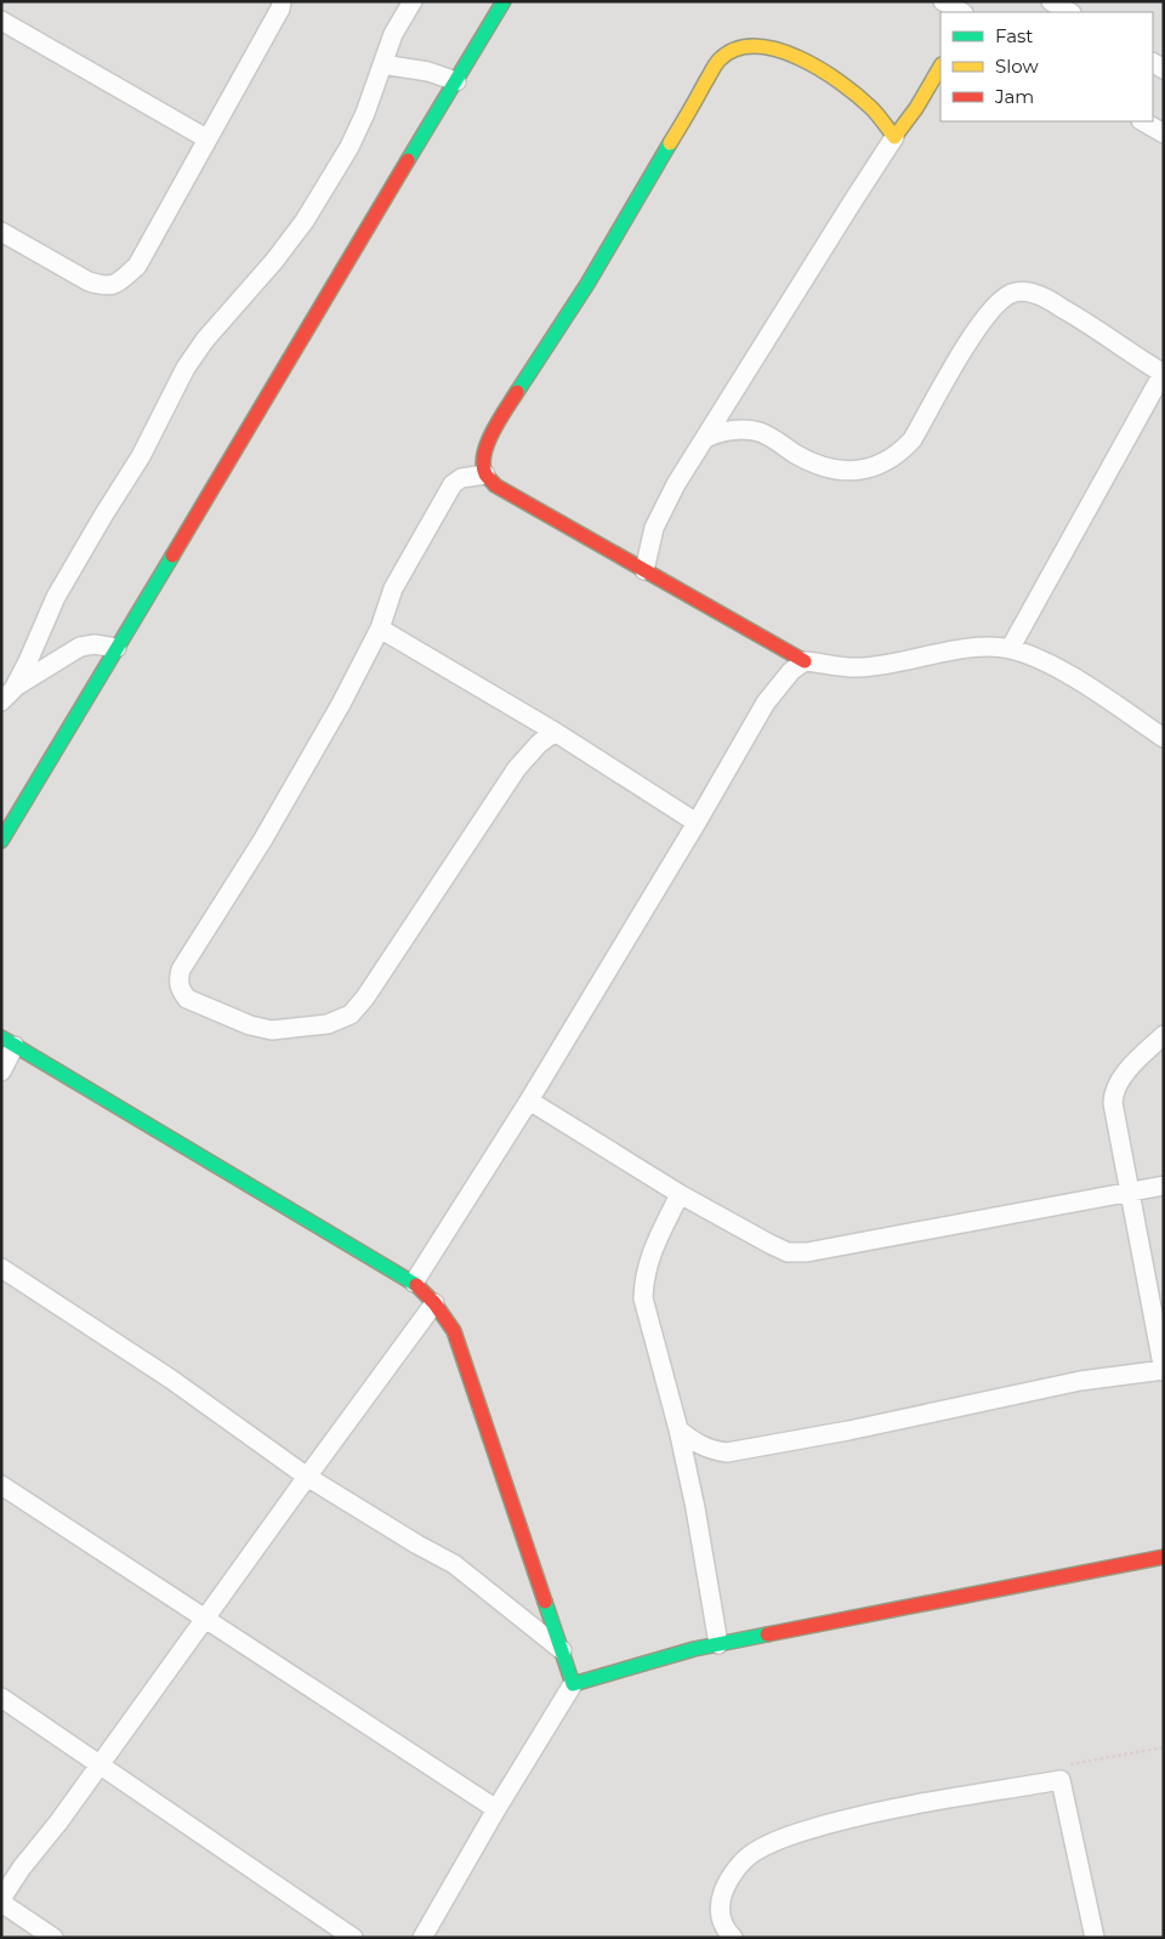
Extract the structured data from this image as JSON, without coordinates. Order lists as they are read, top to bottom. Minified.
{"legend":["Fast","Slow","Jam"]}
